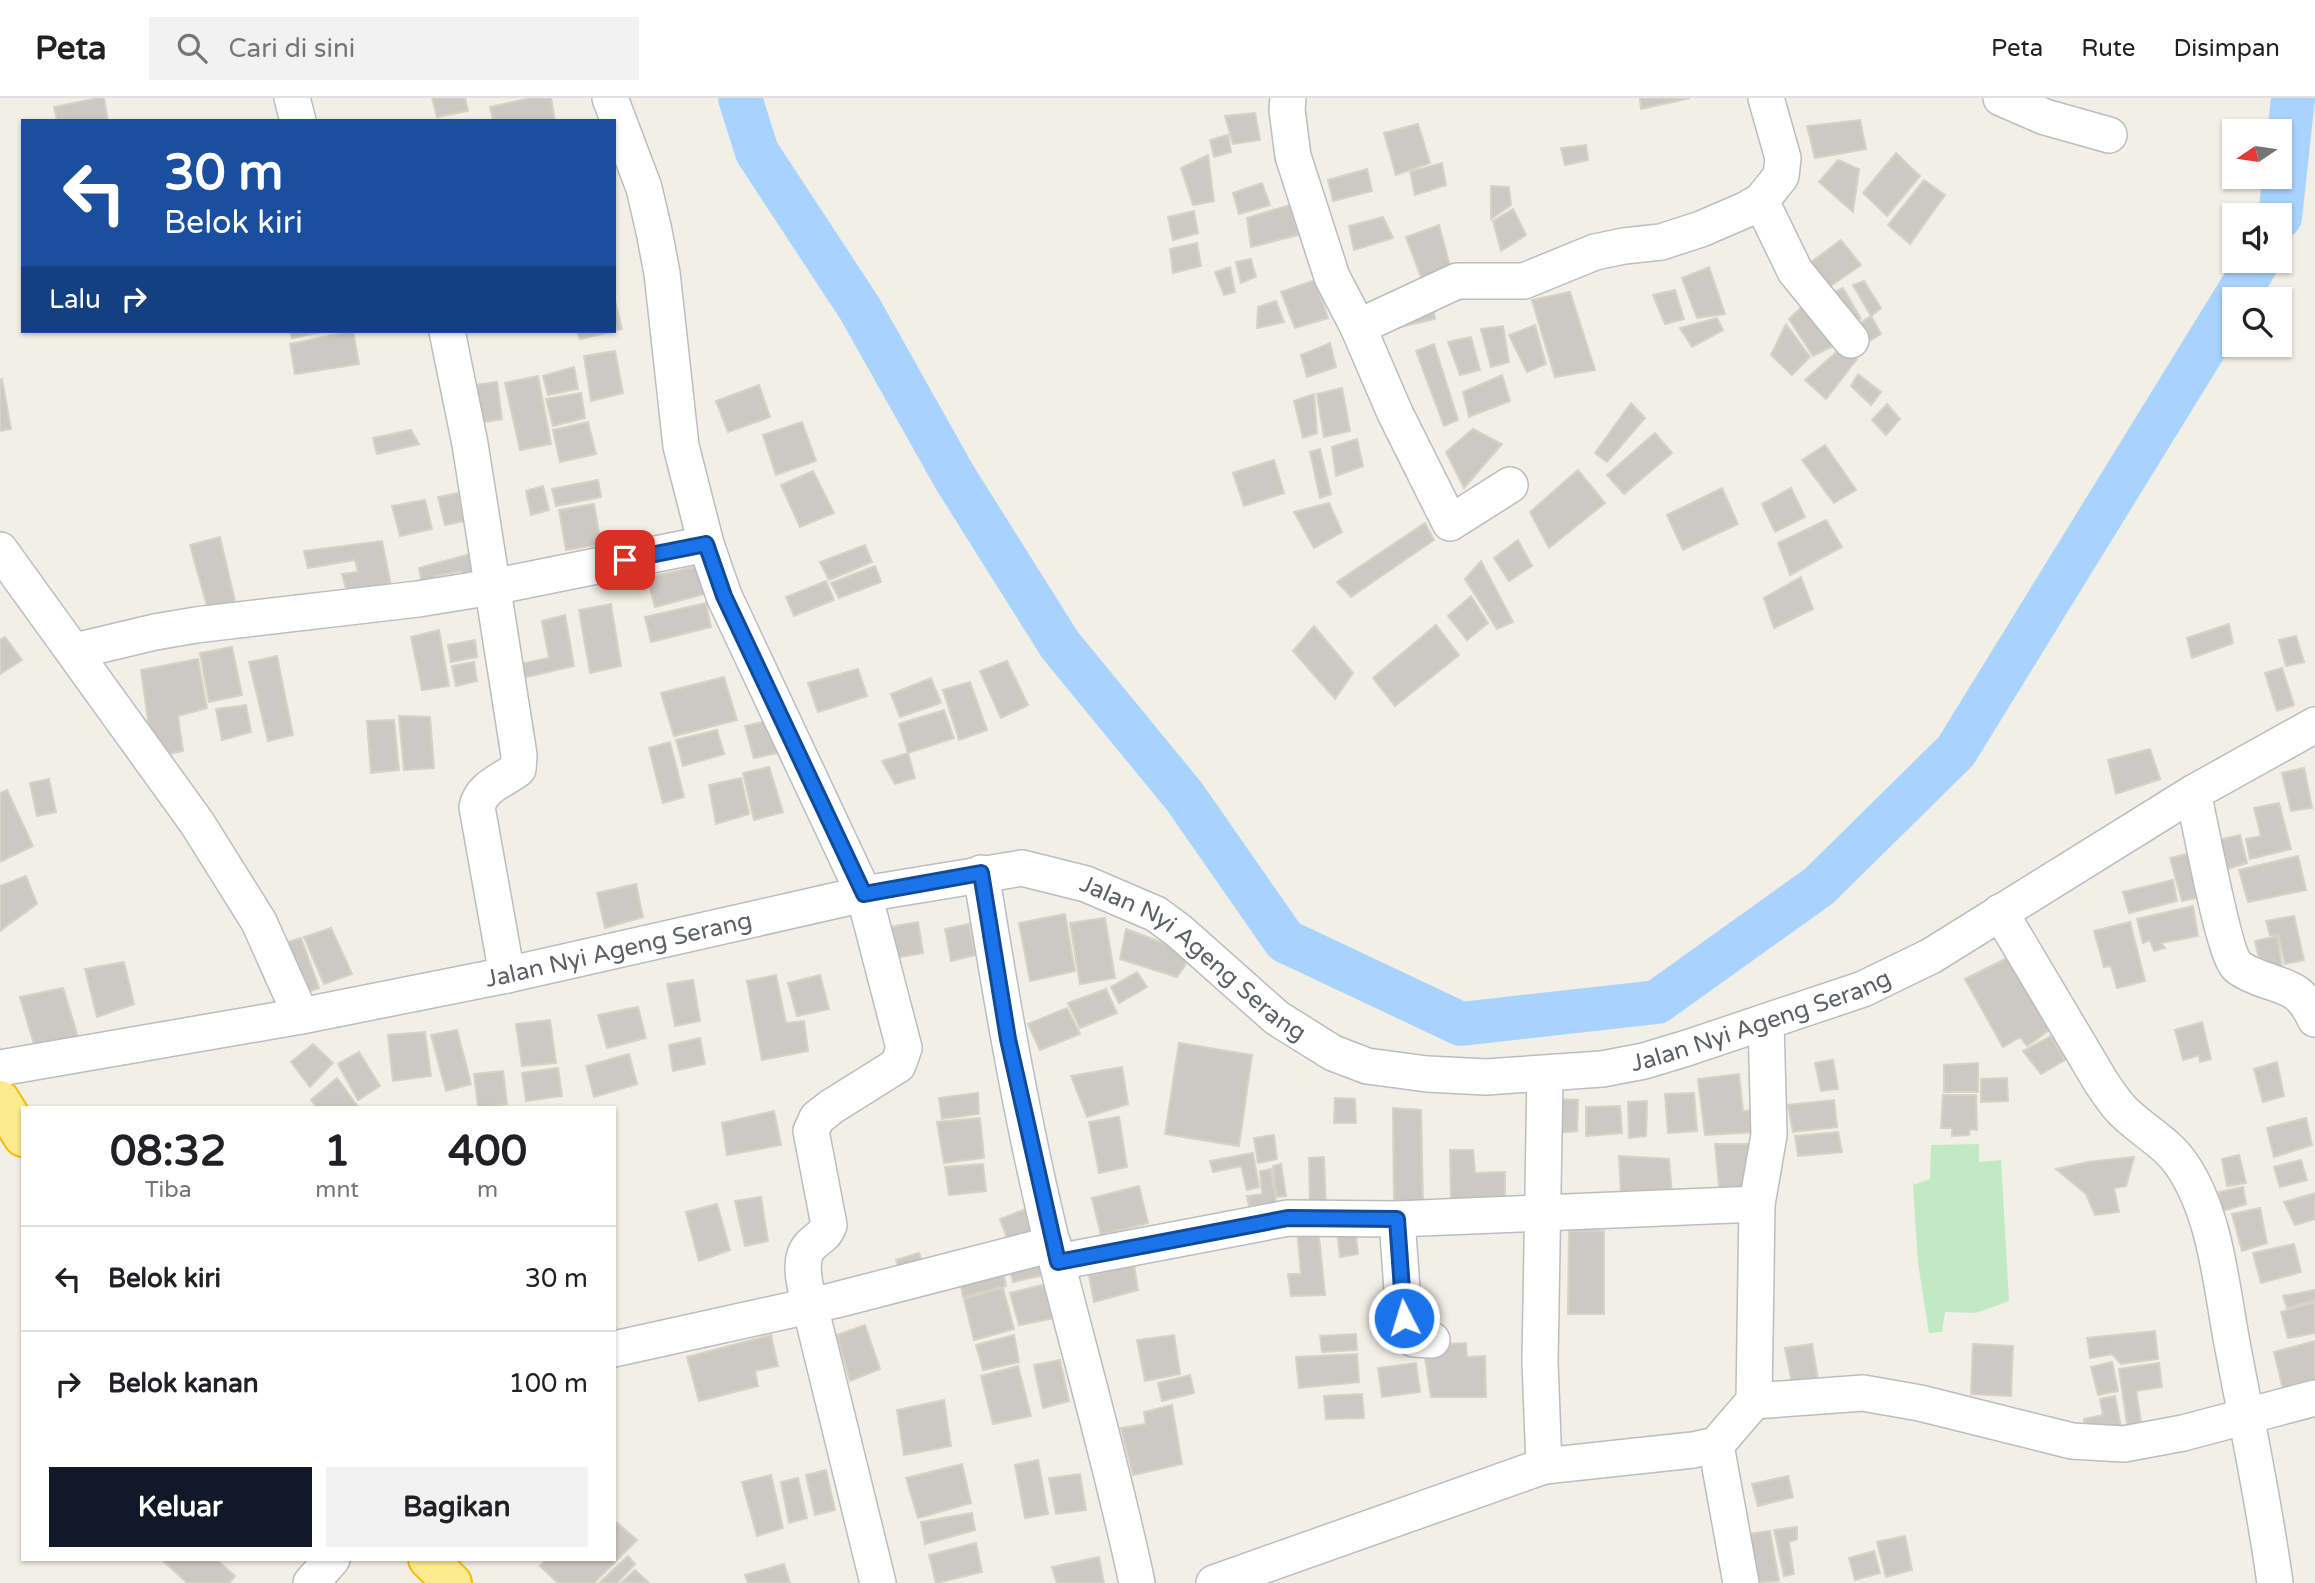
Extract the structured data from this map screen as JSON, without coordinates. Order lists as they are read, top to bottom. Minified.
{"streets":{"street":["Jalan Nyi Ageng Serang"]},"north":"left","page":{"header":"Peta","search":"Cari di sini","nav":["Peta","Rute","Disimpan"],"turn":["30 m","Belok kiri"],"then":"Lalu","eta":["08:32","Tiba","1","mnt","400","m"],"list":[{"name":"Belok kiri","value":"30 m"},{"name":"Belok kanan","value":"100 m"}],"buttons":["Keluar","Bagikan"]}}
